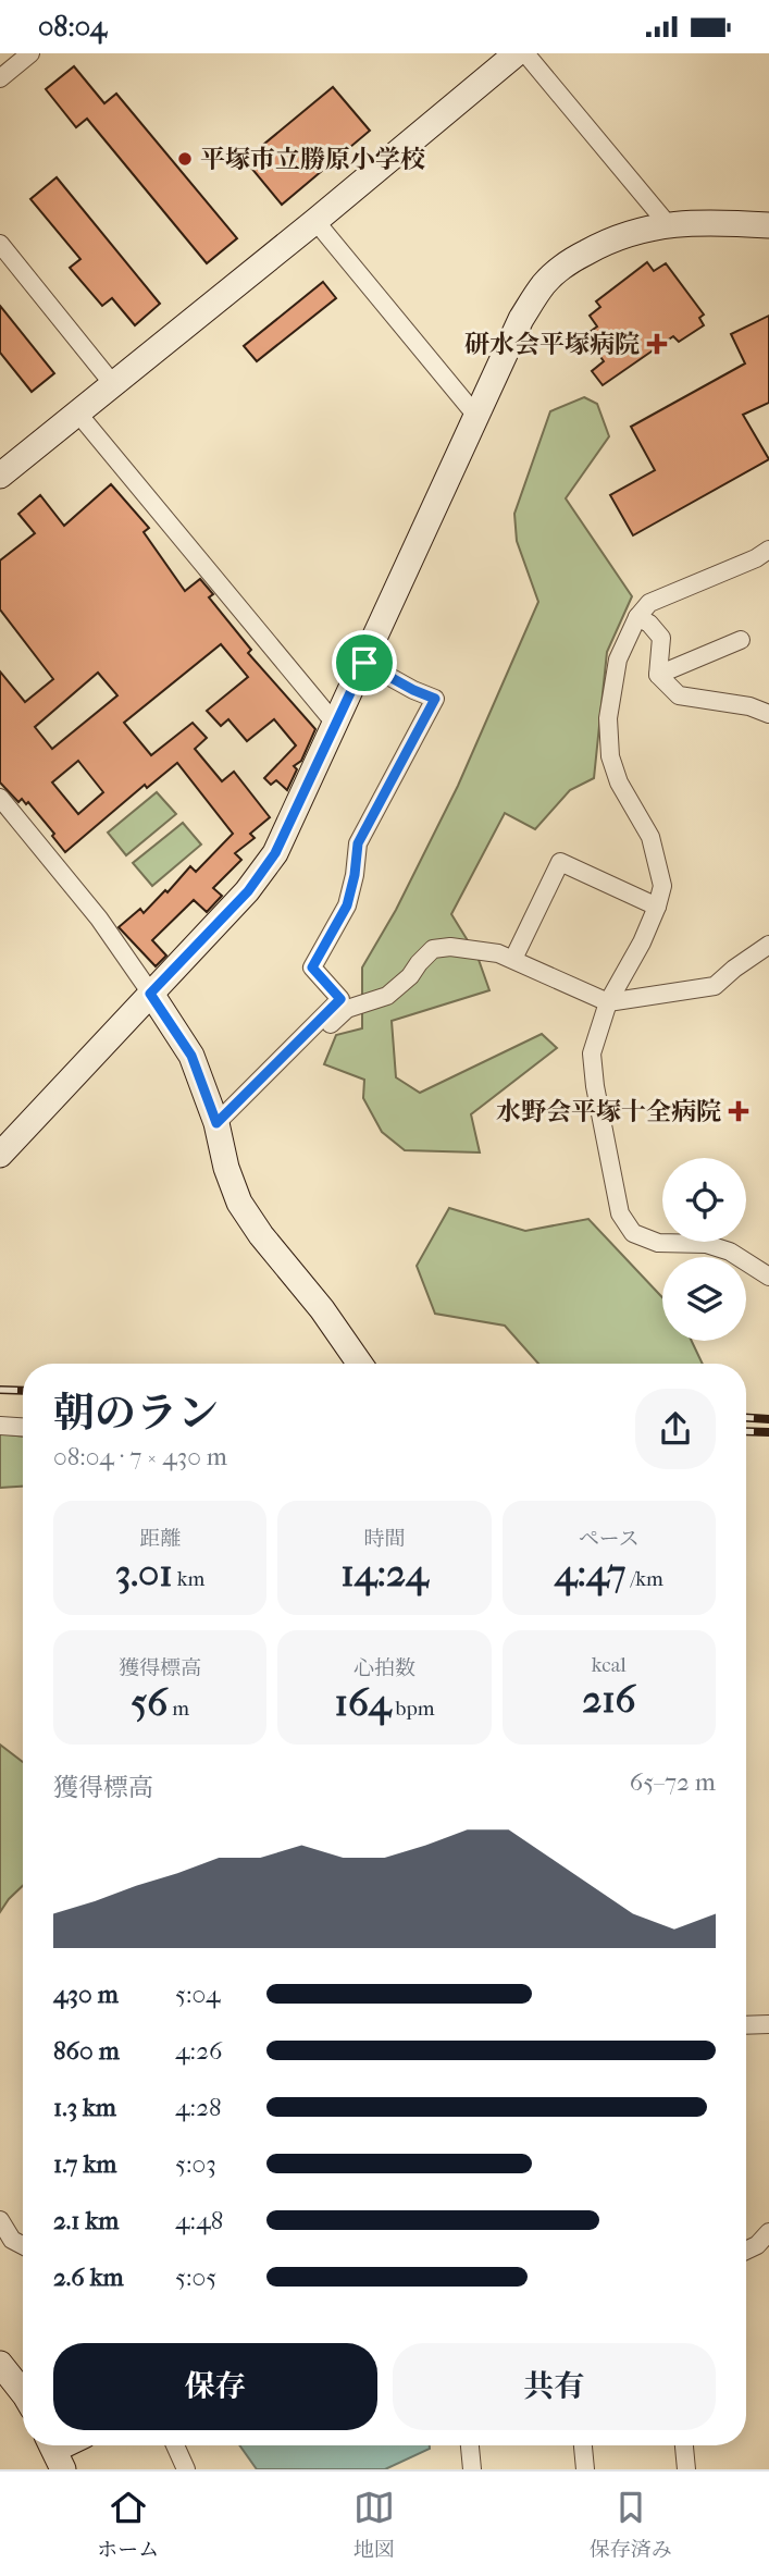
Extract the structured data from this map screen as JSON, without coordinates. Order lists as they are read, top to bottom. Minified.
{"places":{"other":["平塚市立勝原小学校"],"health":["研水会平塚病院","水野会平塚十全病院"]},"page":{"status":"08:04","heading":["朝のラン","08:04 · 7 × 430 m"],"stats":[["距離","3.01 km"],["時間","14:24"],["ペース","4:47 /km"],["獲得標高","56 m"],["心拍数","164 bpm"],["kcal","216"]],"chart":["獲得標高","65–72 m"],"list":[{"name":"430 m","note":"5:04"},{"name":"860 m","note":"4:26"},{"name":"1.3 km","note":"4:28"},{"name":"1.7 km","note":"5:03"},{"name":"2.1 km","note":"4:48"},{"name":"2.6 km","note":"5:05"}],"buttons":["保存","共有"],"tabs":["ホーム","地図","保存済み"]}}
